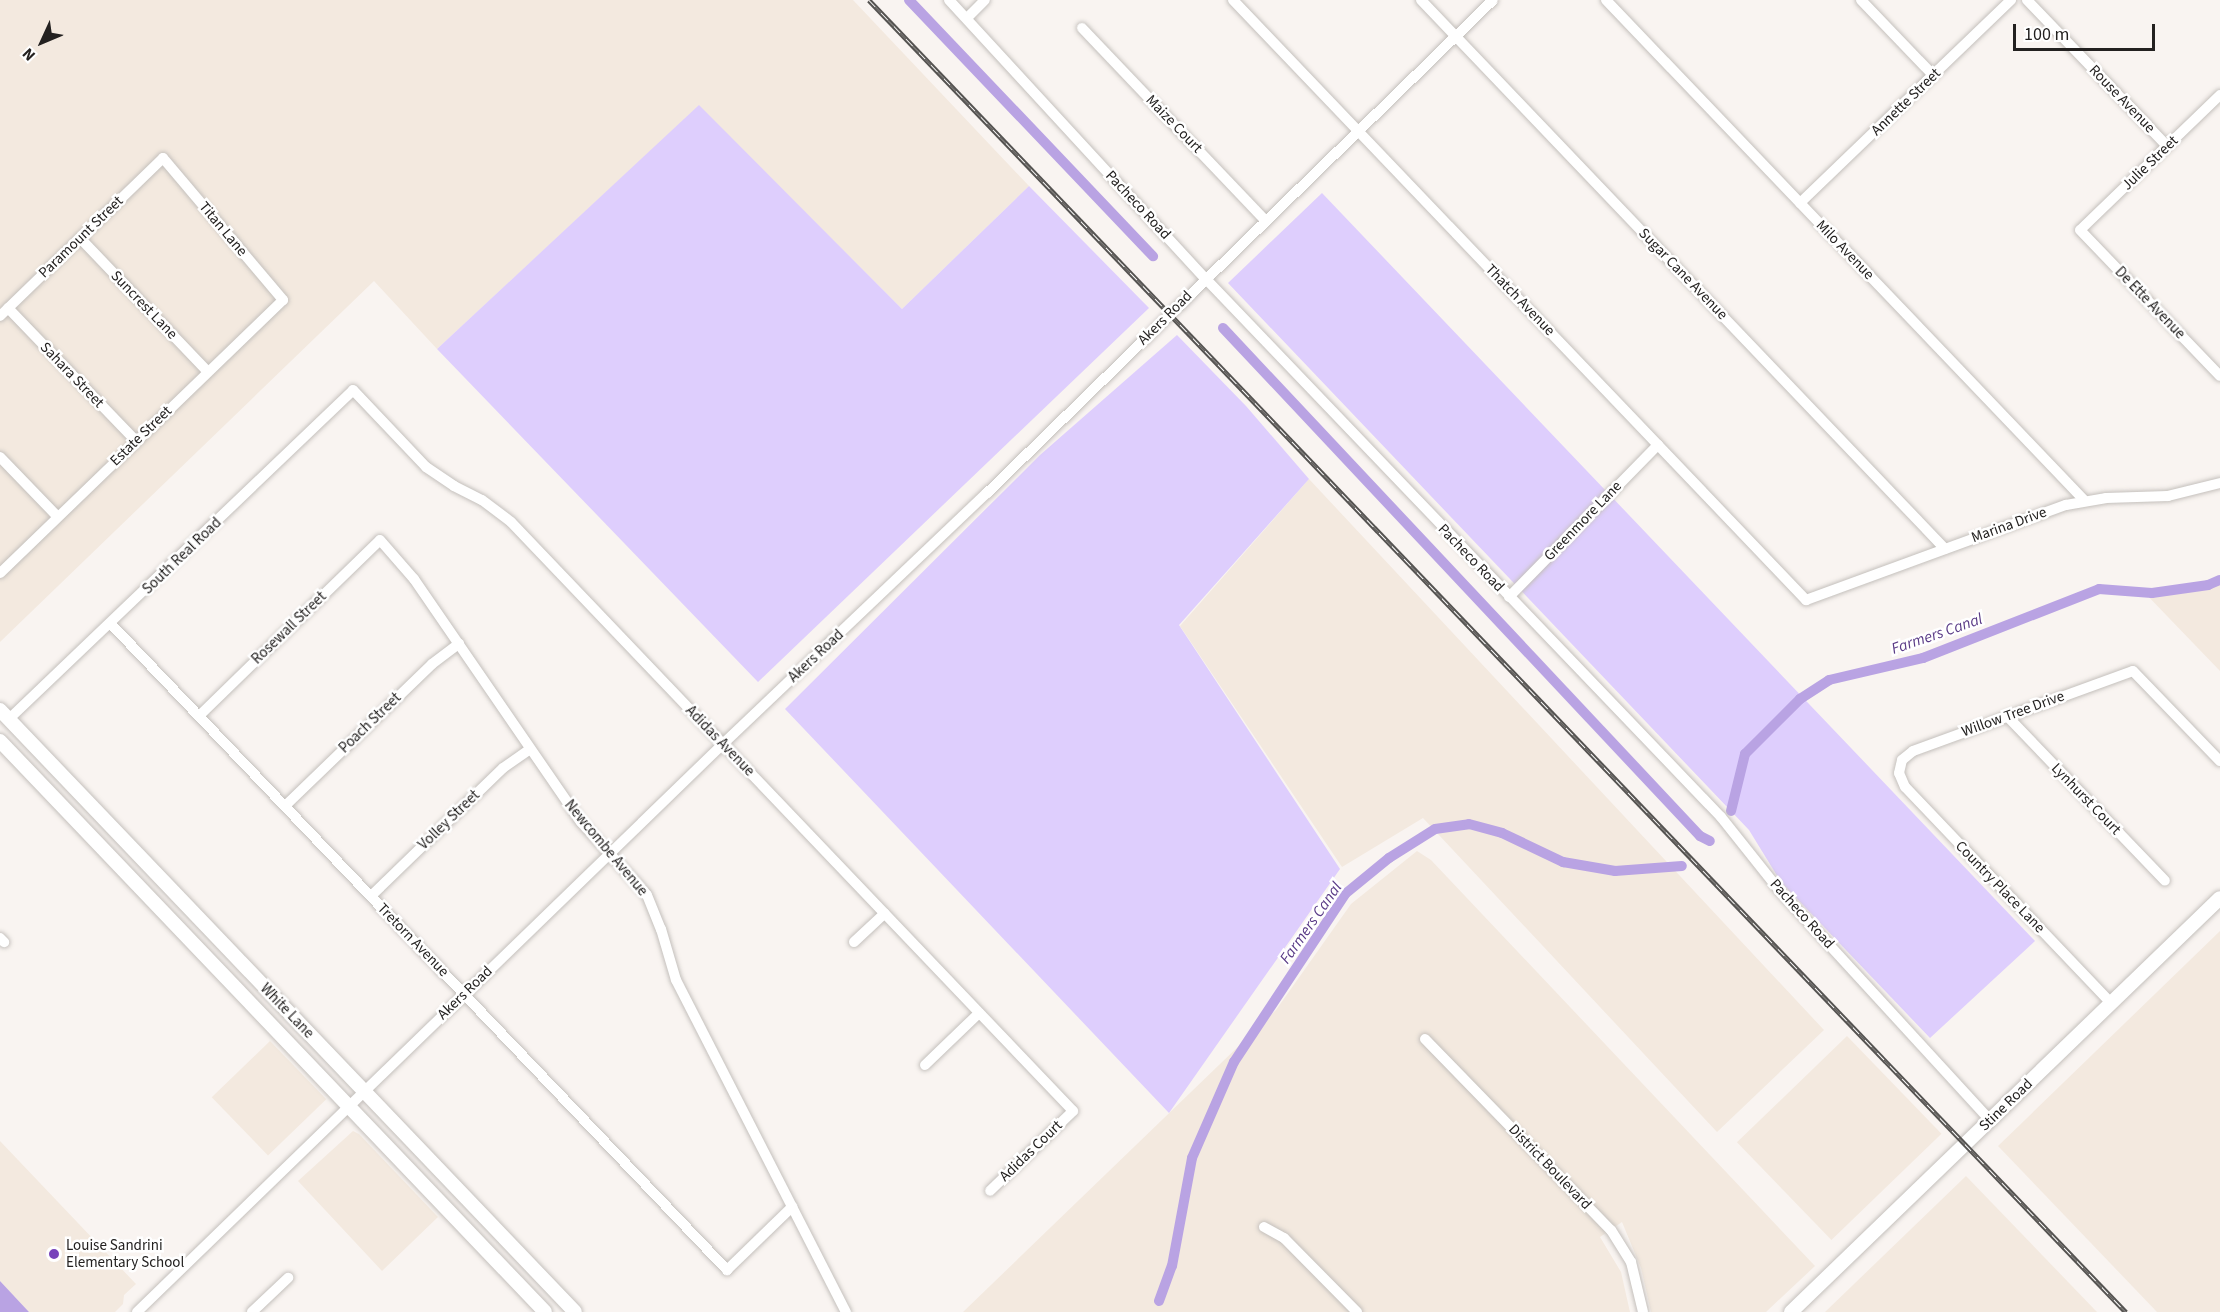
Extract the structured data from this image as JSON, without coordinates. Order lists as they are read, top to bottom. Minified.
{"streets":{"main road":["White Lane","Stine Road"],"street":["Rouse Avenue","Annette Street","Maize Court","Julie Street","Pacheco Road","Titan Lane","Paramount Street","Milo Avenue","Sugar Cane Avenue","Thatch Avenue","De Ette Avenue","Suncrest Lane","Akers Road","Sahara Street","Estate Street","Greenmore Lane","Marina Drive","South Real Road","Rosewall Street","Willow Tree Drive","Poach Street","Adidas Avenue","Lynhurst Court","Volley Street","Newcombe Avenue","Country Place Lane","Tretorn Avenue","Adidas Court","District Boulevard"]},"crossings":[["Rouse Avenue","Julie Street"],["Annette Street","Milo Avenue"],["Maize Court","Akers Road"],["Julie Street","De Ette Avenue"],["Pacheco Road","Akers Road"],["Pacheco Road","Greenmore Lane"],["Pacheco Road","Stine Road"],["Titan Lane","Paramount Street"],["Titan Lane","Estate Street"],["Paramount Street","Suncrest Lane"],["Paramount Street","Sahara Street"],["Milo Avenue","Marina Drive"],["Sugar Cane Avenue","Akers Road"],["Sugar Cane Avenue","Marina Drive"],["Thatch Avenue","Akers Road"],["Thatch Avenue","Greenmore Lane"],["Thatch Avenue","Marina Drive"],["Suncrest Lane","Estate Street"],["Akers Road","Adidas Avenue"],["Akers Road","Newcombe Avenue"],["Akers Road","Tretorn Avenue"],["Akers Road","White Lane"],["Sahara Street","Estate Street"],["South Real Road","Adidas Avenue"],["South Real Road","Tretorn Avenue"],["South Real Road","White Lane"],["Rosewall Street","Newcombe Avenue"],["Rosewall Street","Tretorn Avenue"],["Willow Tree Drive","Lynhurst Court"],["Willow Tree Drive","Country Place Lane"],["Poach Street","Newcombe Avenue"],["Poach Street","Tretorn Avenue"],["Adidas Avenue","Adidas Court"],["Volley Street","Newcombe Avenue"],["Volley Street","Tretorn Avenue"],["Newcombe Avenue","Tretorn Avenue"],["Country Place Lane","Stine Road"]],"water":["Farmers Canal"],"places":["Louise Sandrini Elementary School"],"scale_bar":"100 m","north":"bottom left"}
